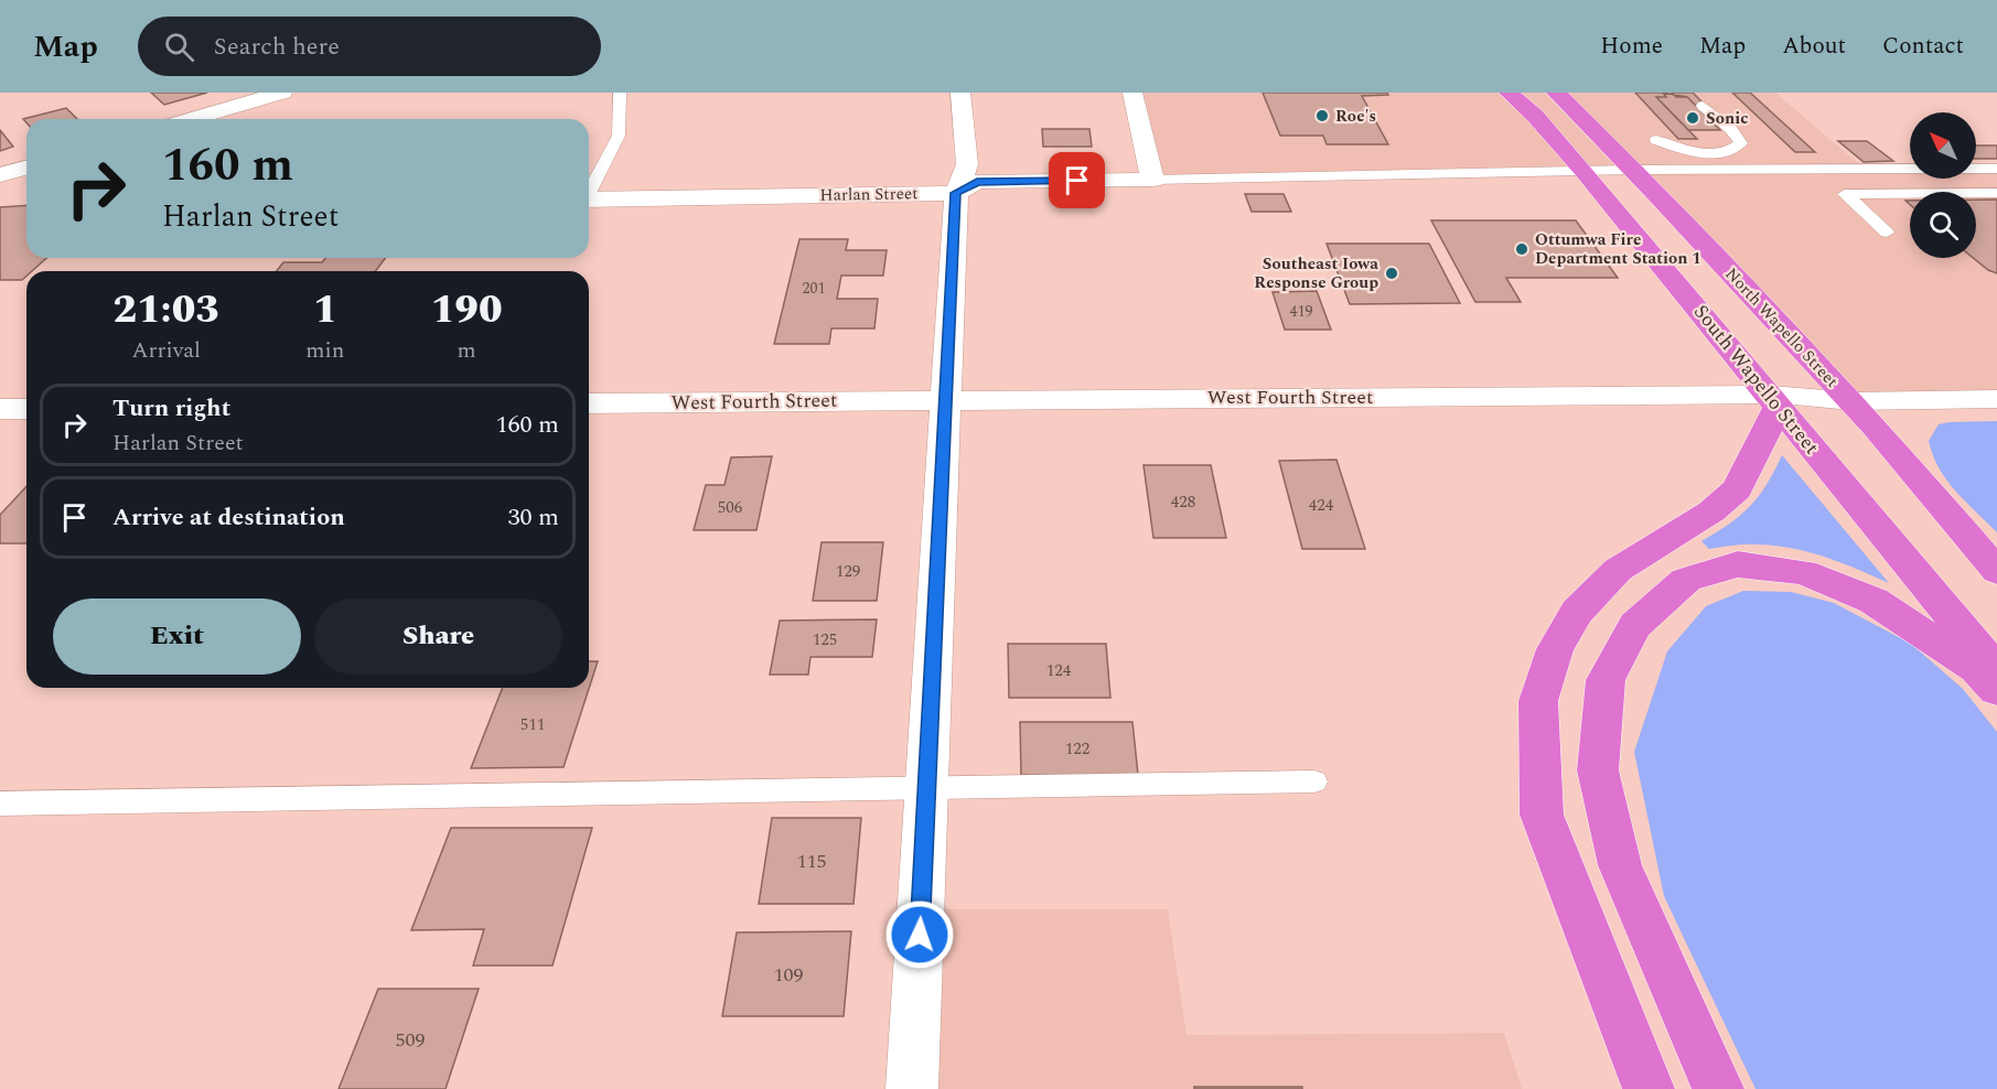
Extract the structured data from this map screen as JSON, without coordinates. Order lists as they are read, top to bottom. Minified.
{"streets":{"highway":["North Wapello Street","South Wapello Street"],"street":["Harlan Street","West Fourth Street"]},"crossings":[["North Wapello Street","West Fourth Street"],["South Wapello Street","West Fourth Street"]],"places":["Roe's","Sonic","Ottumwa Fire Department Station 1","Southeast Iowa Response Group"],"house_numbers":["201","419","428","424","506","129","125","124","511","122","115","109","509"],"north":"top left","page":{"header":"Map","search":"Search here","nav":["Home","Map","About","Contact"],"turn":["160 m","Harlan Street"],"eta":["21:03","Arrival","1","min","190","m"],"list":[{"name":"Turn right","note":"Harlan Street","value":"160 m"},{"name":"Arrive at destination","value":"30 m"}],"buttons":["Exit","Share"]}}
